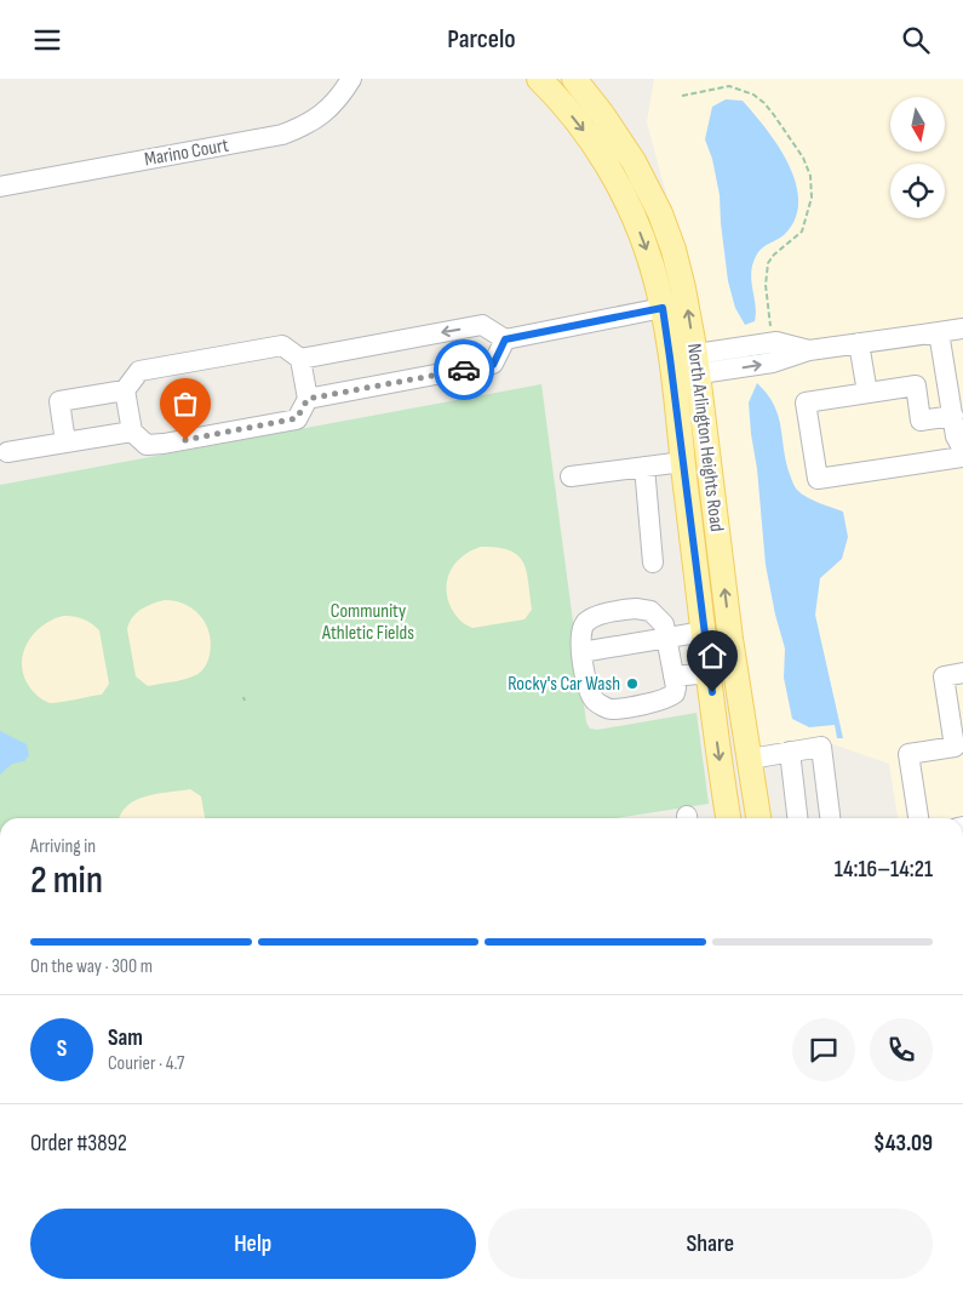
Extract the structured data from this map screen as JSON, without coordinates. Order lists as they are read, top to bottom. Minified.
{"streets":{"main road":["North Arlington Heights Road"],"street":["Marino Court"]},"parks":["Community Athletic Fields"],"places":["Rocky's Car Wash"],"north":"bottom","page":{"header":"Parcelo","heading":["2 min","Arriving in","14:16–14:21"],"panel":["Sam","Courier · 4.7","Order #3892","$43.09"],"bar":"On the way · 300 m","round":"S","buttons":["Help","Share"]}}
